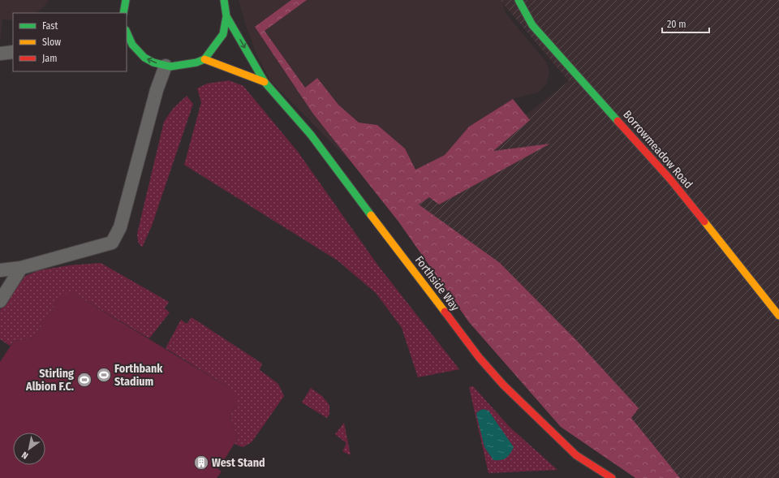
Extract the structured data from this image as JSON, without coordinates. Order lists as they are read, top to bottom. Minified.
{"streets":{"street":["Borrowmeadow Road","Forthside Way"]},"places":{"sports":["Forthbank Stadium","Stirling Albion F.C."],"building":["West Stand"]},"legend":["Fast","Slow","Jam"],"scale_bar":"20 m","north":"bottom left"}
